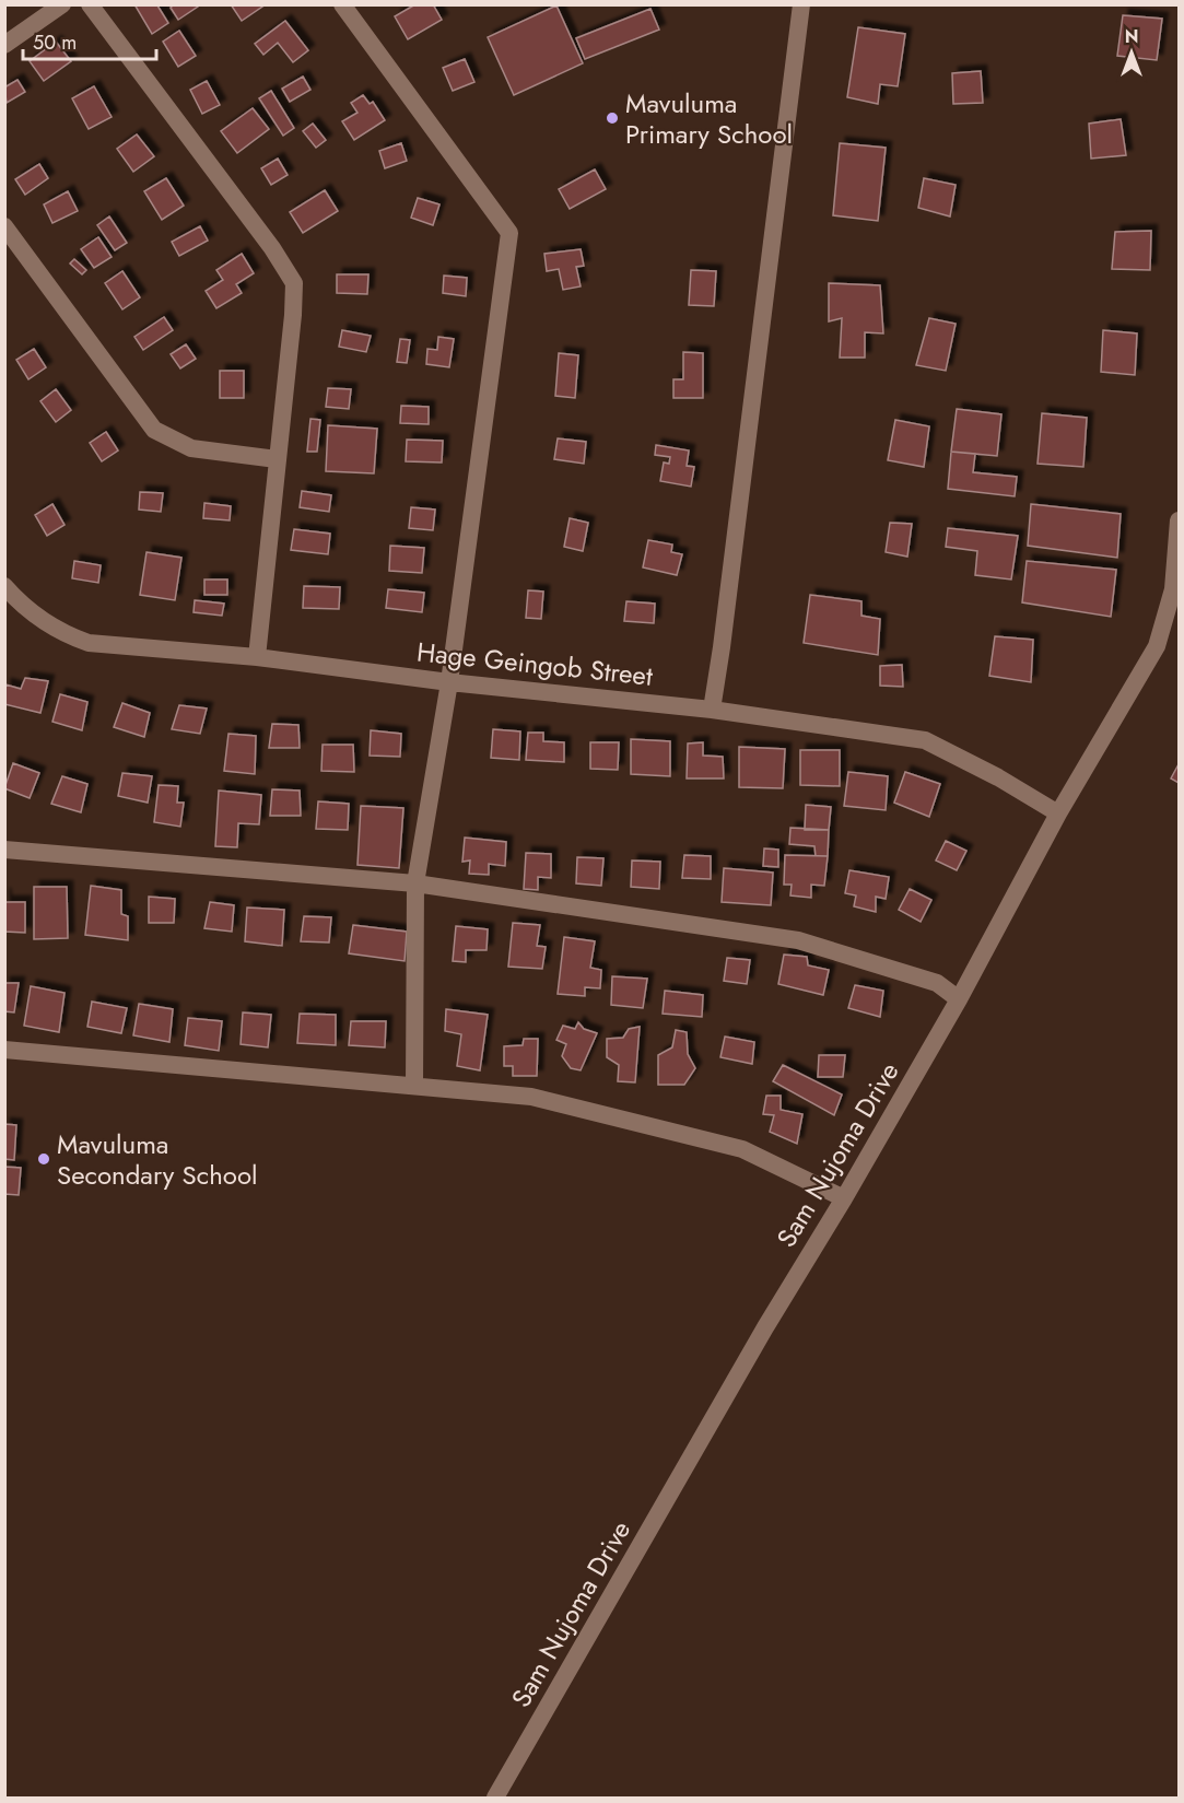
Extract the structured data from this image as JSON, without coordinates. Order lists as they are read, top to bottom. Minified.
{"streets":{"street":["Hage Geingob Street","Sam Nujoma Drive"]},"crossings":[["Hage Geingob Street","Sam Nujoma Drive"]],"places":["Mavuluma Primary School","Mavuluma Secondary School"],"scale_bar":"50 m","north":"top"}
